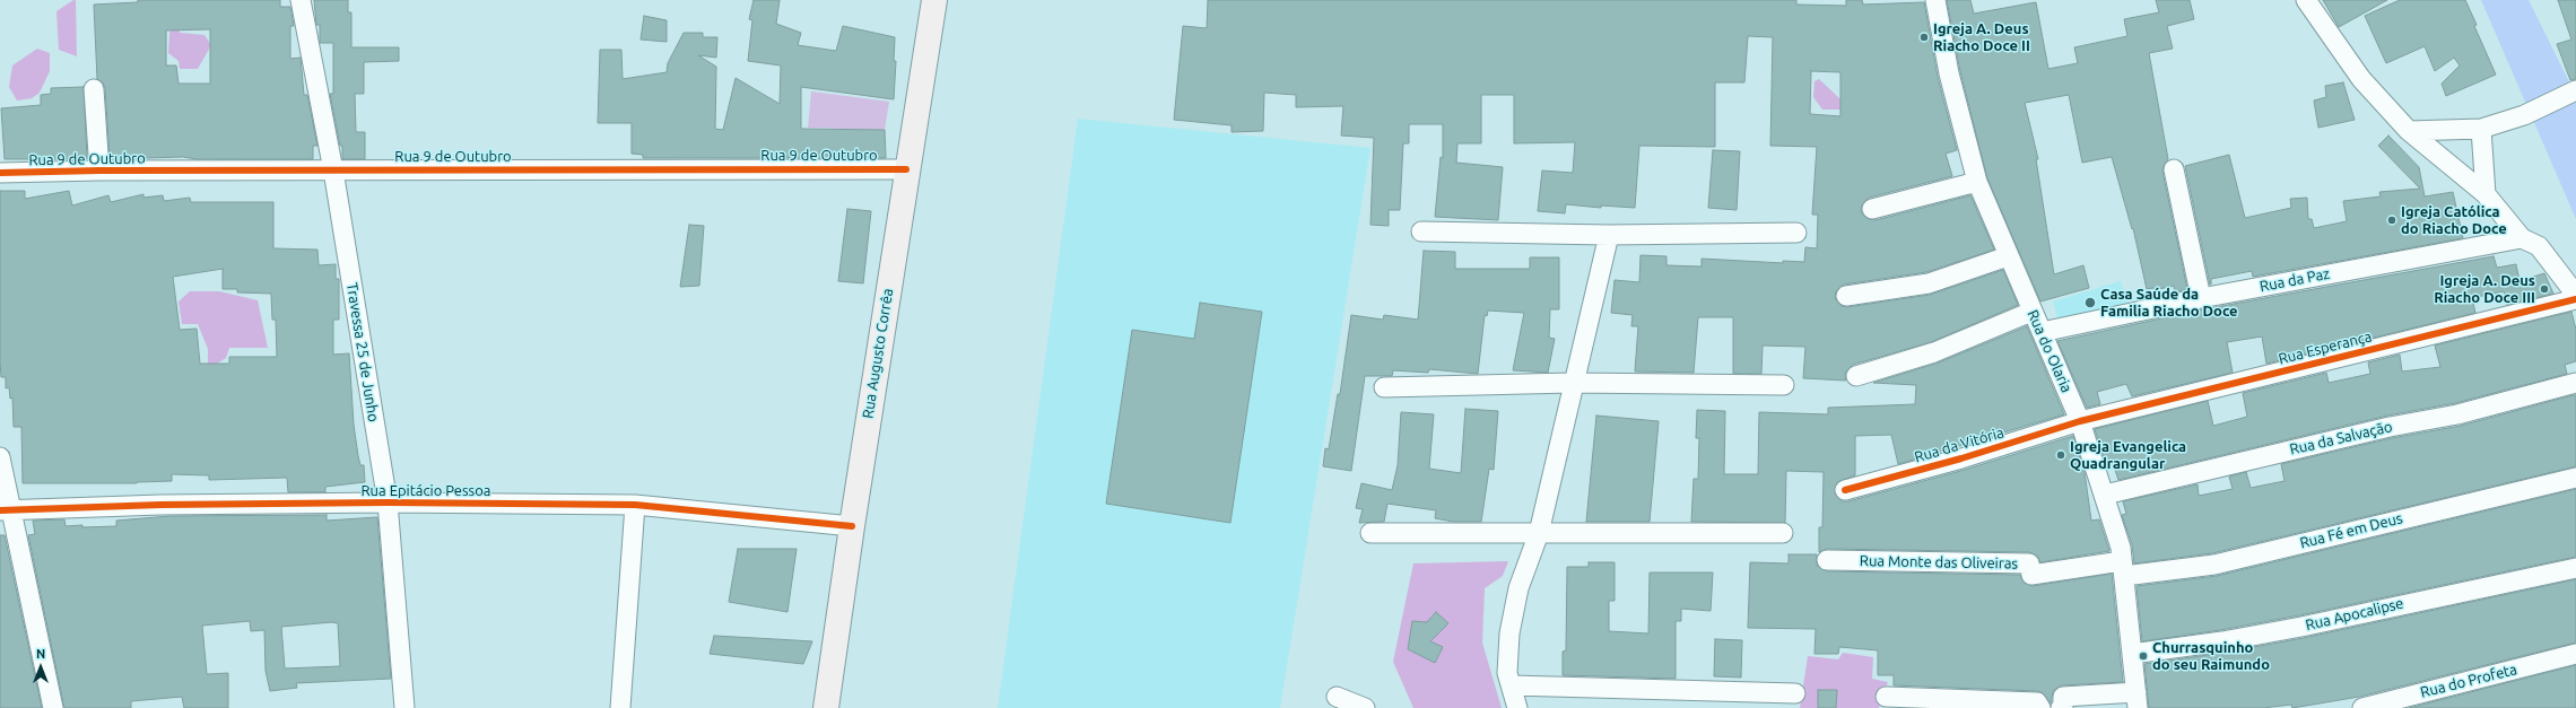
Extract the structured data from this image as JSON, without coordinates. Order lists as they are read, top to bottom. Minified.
{"streets":{"main road":["Rua Augusto Corrêa"],"street":["Rua 9 de Outubro","Rua da Paz","Rua Esperança","Rua do Olaria","Travessa 25 de Junho","Rua da Salvação","Rua da Vitória","Rua Epitácio Pessoa","Rua Fé em Deus","Rua Monte das Oliveiras","Rua Apocalipse","Rua do Profeta"]},"crossings":[["Rua 9 de Outubro","Travessa 25 de Junho"],["Rua 9 de Outubro","Rua Augusto Corrêa"],["Rua da Paz","Rua do Olaria"],["Rua Esperança","Rua do Olaria"],["Rua Esperança","Rua da Vitória"],["Rua do Olaria","Rua da Salvação"],["Rua do Olaria","Rua da Vitória"],["Rua do Olaria","Rua Fé em Deus"],["Rua do Olaria","Rua Monte das Oliveiras"],["Rua do Olaria","Rua Apocalipse"],["Travessa 25 de Junho","Rua Epitácio Pessoa"],["Rua Augusto Corrêa","Rua Epitácio Pessoa"],["Rua Fé em Deus","Rua Monte das Oliveiras"]],"places":["Igreja A. Deus Riacho Doce II","Igreja Católica do Riacho Doce","Igreja A. Deus Riacho Doce III","Casa Saúde da Familia Riacho Doce","Igreja Evangelica Quadrangular","Churrasquinho do seu Raimundo"],"north":"top"}
